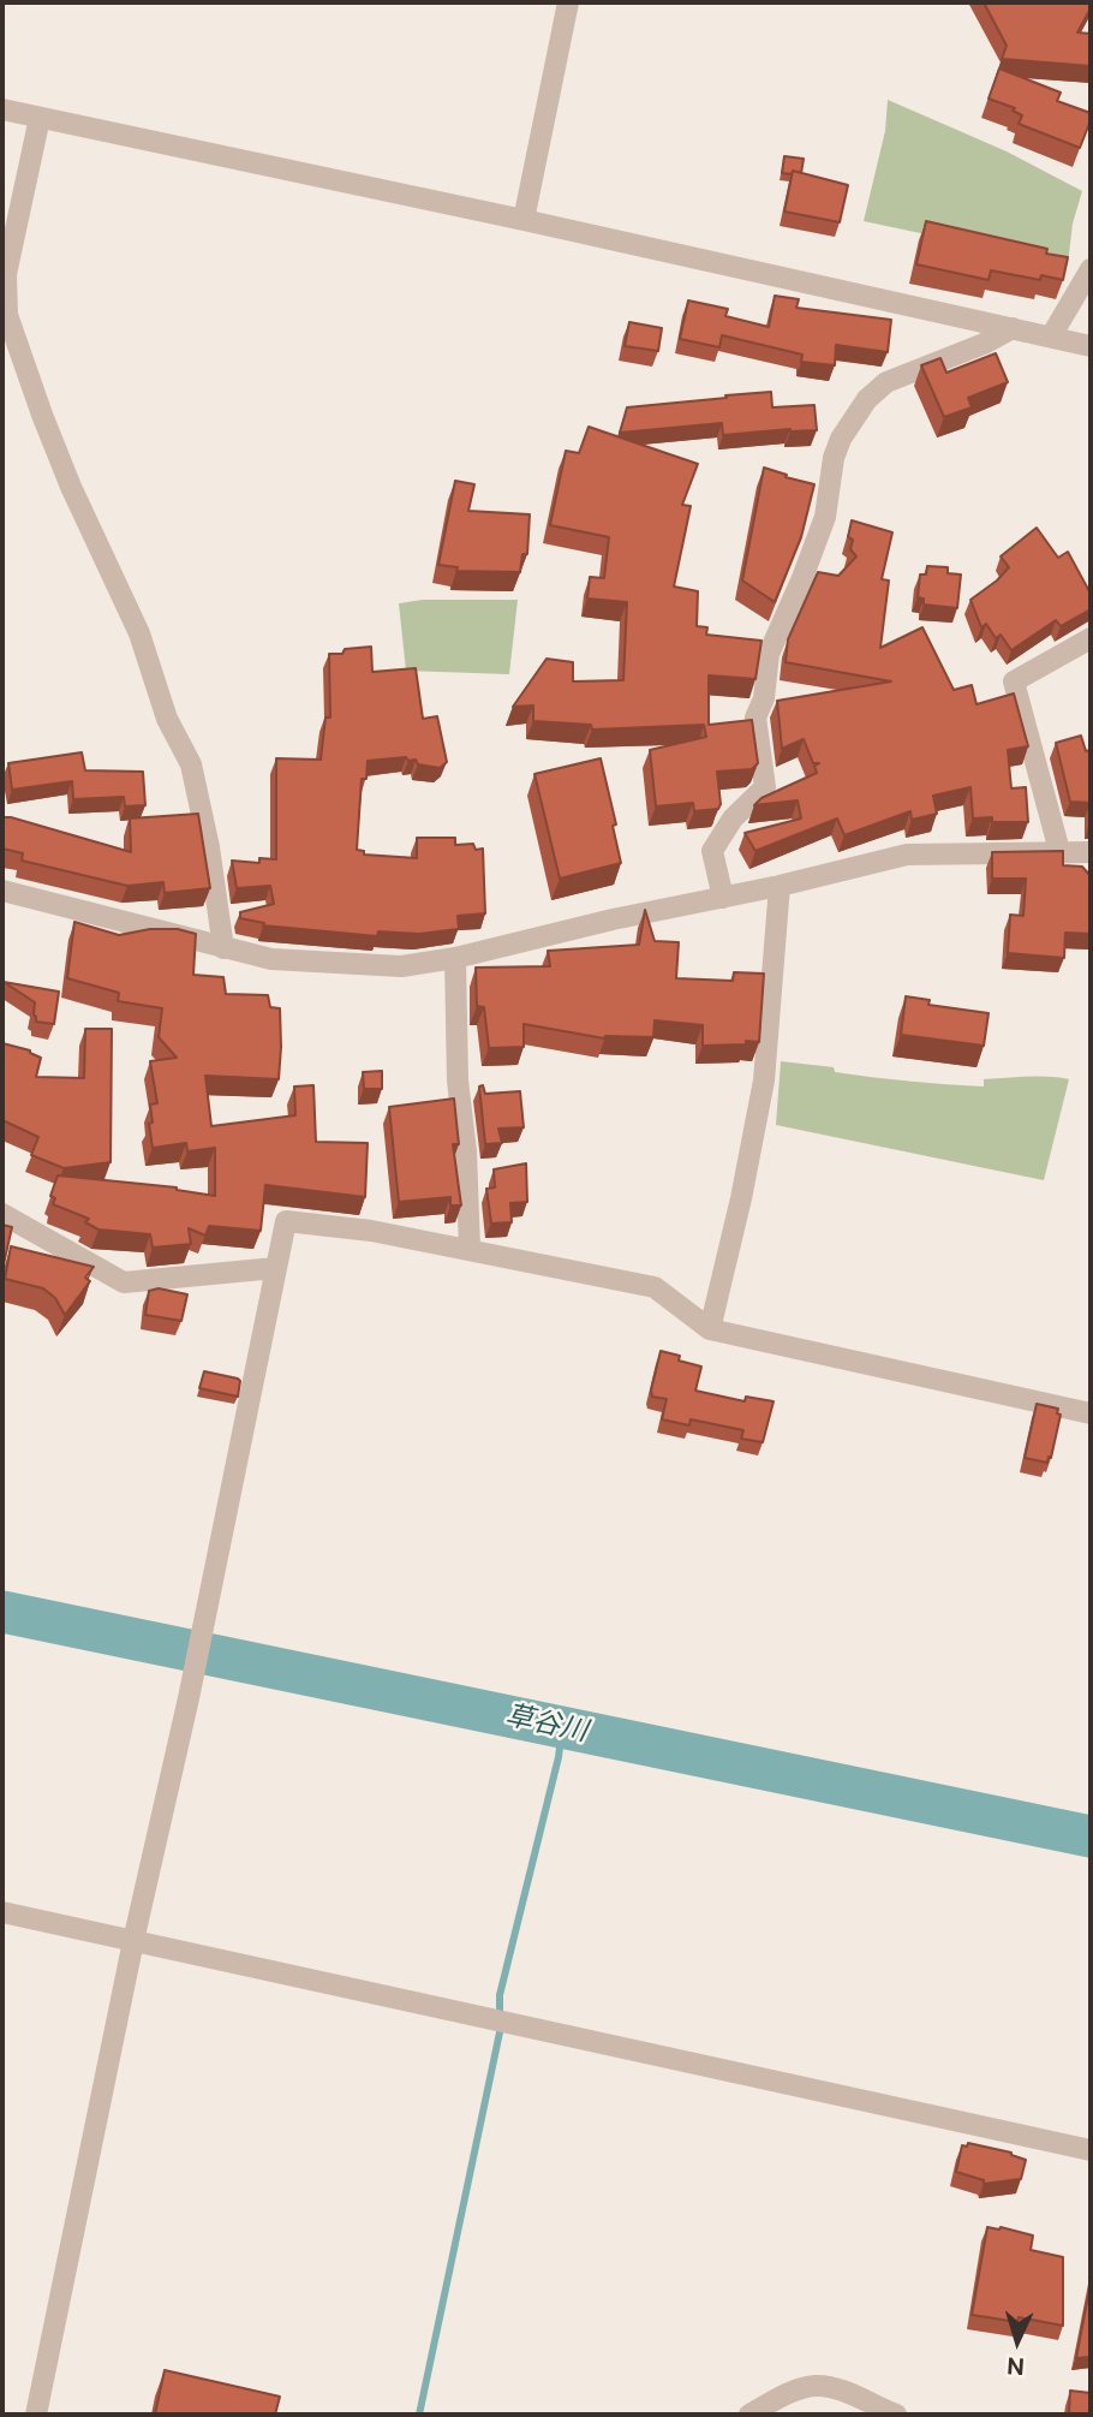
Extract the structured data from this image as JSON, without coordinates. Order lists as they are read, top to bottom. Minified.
{"water":["草谷川"],"north":"bottom"}
